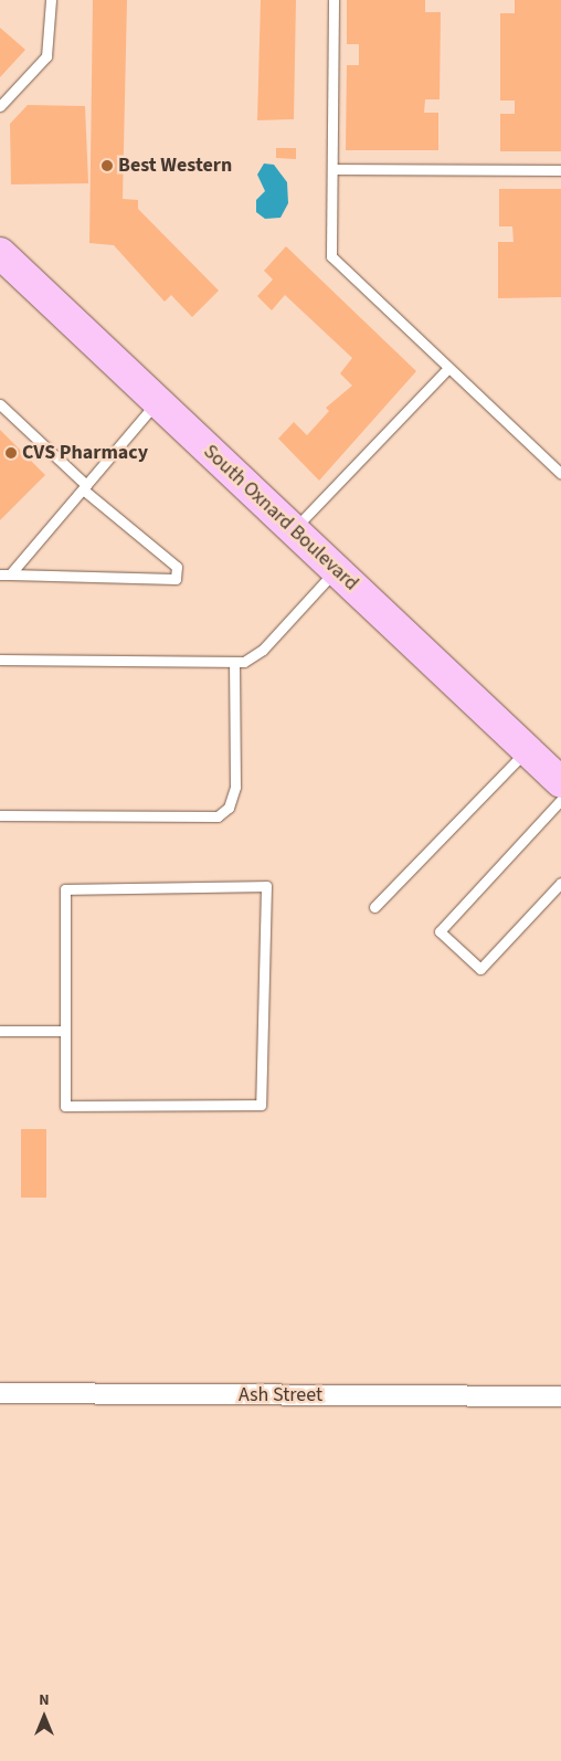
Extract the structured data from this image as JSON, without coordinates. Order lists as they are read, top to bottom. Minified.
{"streets":{"main road":["South Oxnard Boulevard"],"street":["Ash Street"]},"places":["Best Western","CVS Pharmacy"],"north":"top"}
